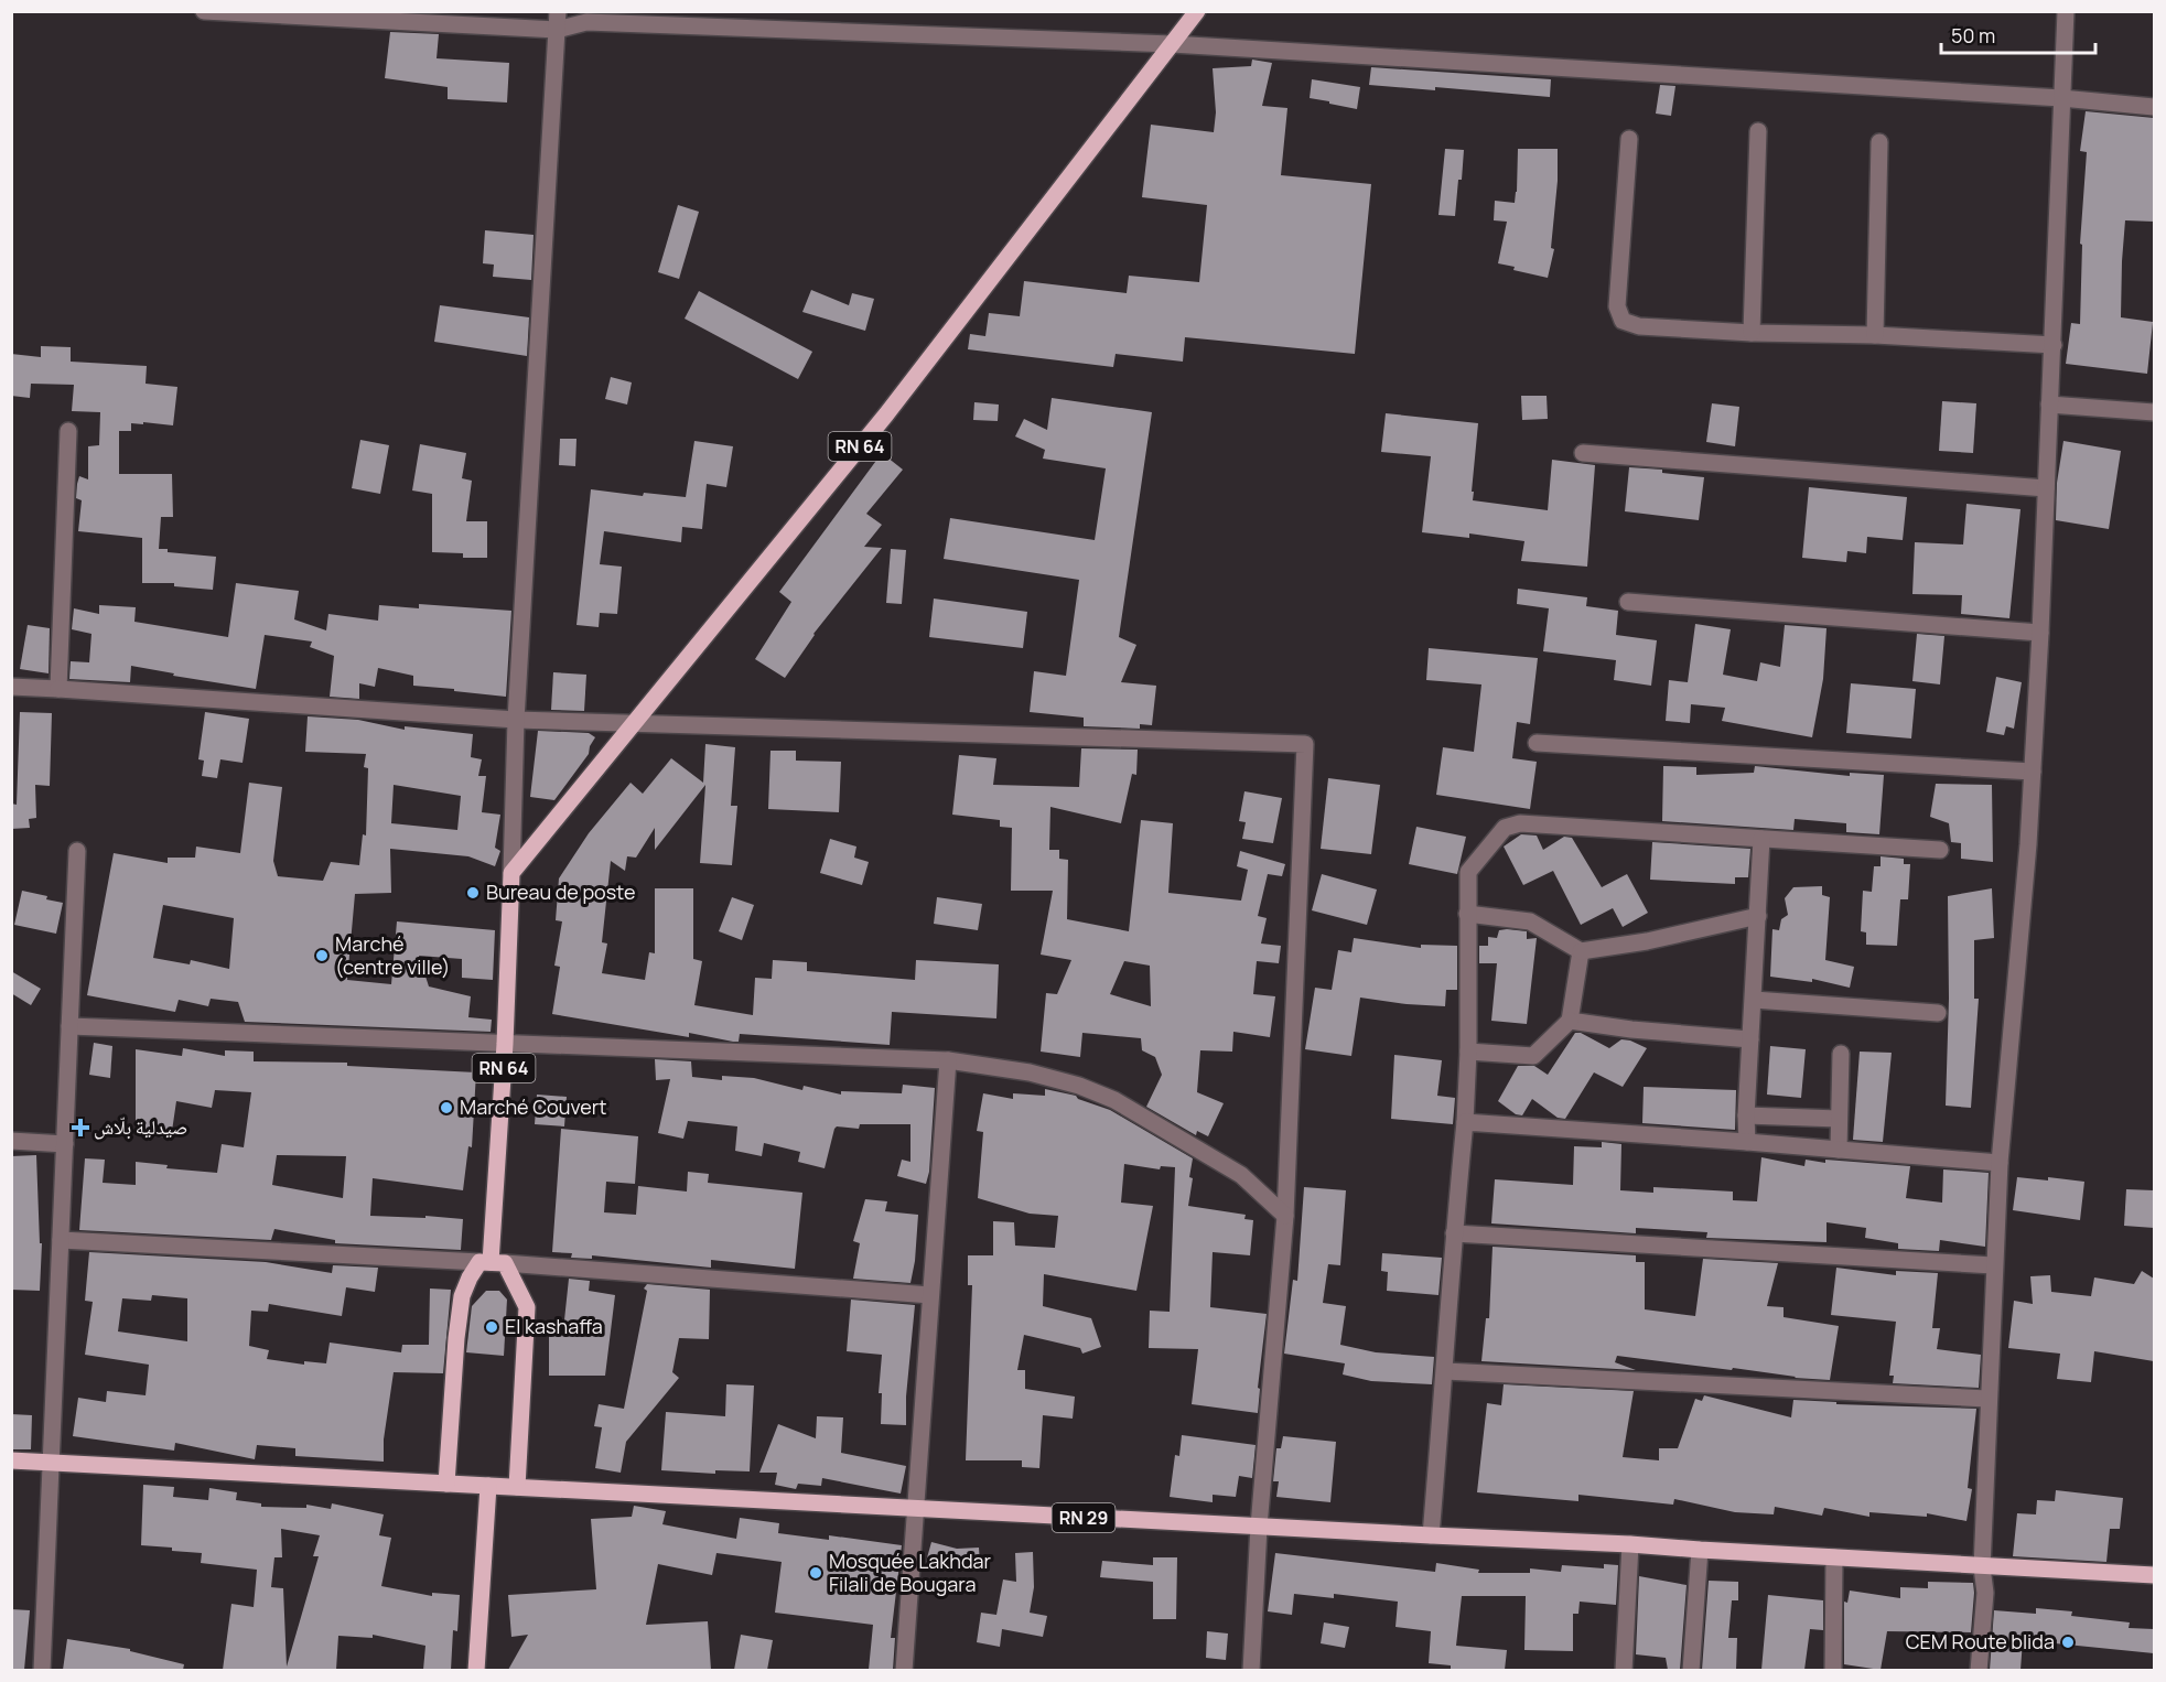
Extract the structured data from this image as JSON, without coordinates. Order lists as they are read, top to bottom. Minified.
{"streets":{"main road":["RN 64","RN 29"]},"crossings":[["RN 64","RN 29"]],"places":{"other":["Bureau de poste","Marché (centre ville)","Marché Couvert","El kashaffa","Mosquée Lakhdar Filali de Bougara","CEM Route blida"],"health":["صيدلية بلّاش"]},"scale_bar":"50 m"}
